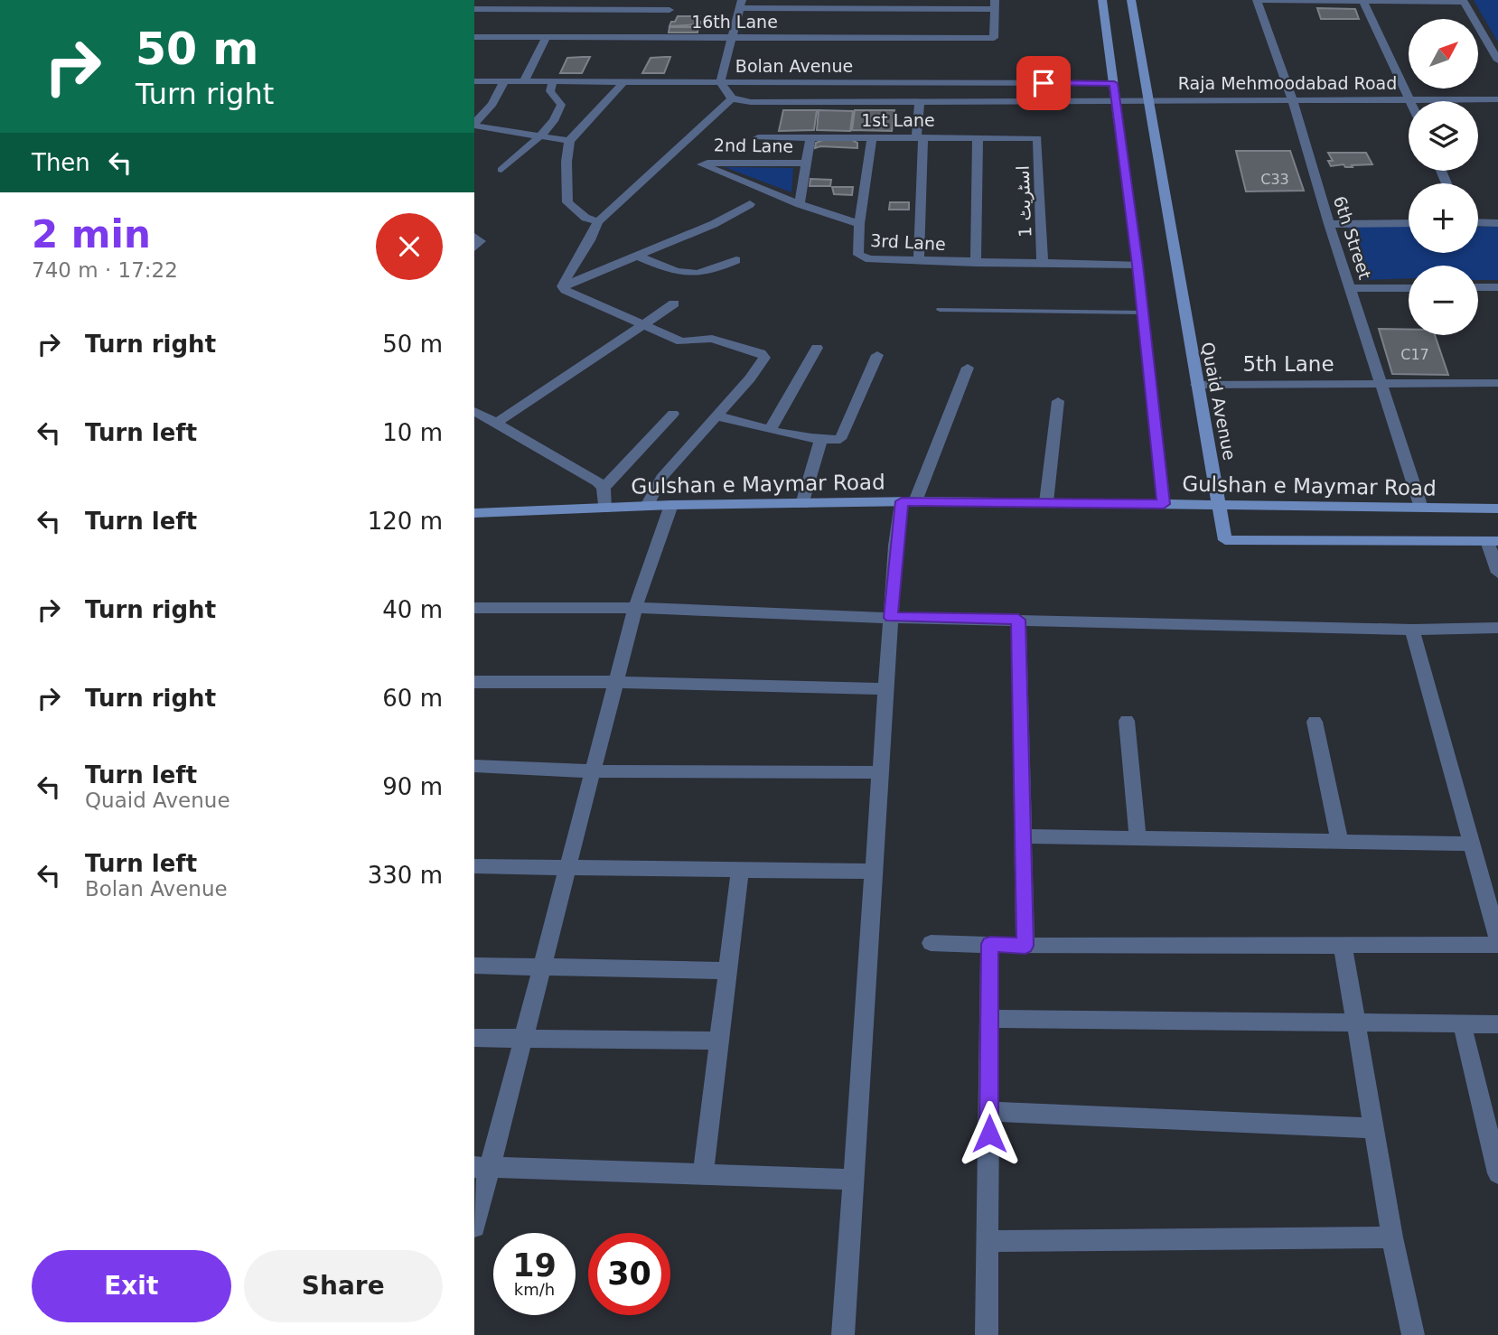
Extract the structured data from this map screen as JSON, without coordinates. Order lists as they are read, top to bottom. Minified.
{"streets":{"main road":["Quaid Avenue","Gulshan e Maymar Road"],"street":["16th Lane","Bolan Avenue","Raja Mehmoodabad Road","1st Lane","2nd Lane","اسٹریٹ 1","6th Street","3rd Lane","5th Lane"]},"crossings":[["Bolan Avenue","Raja Mehmoodabad Road"],["Raja Mehmoodabad Road","6th Street"],["Raja Mehmoodabad Road","Quaid Avenue"],["1st Lane","اسٹریٹ 1"],["2nd Lane","3rd Lane"],["اسٹریٹ 1","3rd Lane"],["6th Street","5th Lane"],["6th Street","Gulshan e Maymar Road"],["5th Lane","Quaid Avenue"],["Quaid Avenue","Gulshan e Maymar Road"]],"house_numbers":["C33","C17"],"north":"top right","page":{"turn":["50 m","Turn right"],"map_buttons":["+","−"],"then":"Then","heading":["2 min","740 m · 17:22"],"list":[{"name":"Turn right","value":"50 m"},{"name":"Turn left","value":"10 m"},{"name":"Turn left","value":"120 m"},{"name":"Turn right","value":"40 m"},{"name":"Turn right","value":"60 m"},{"name":"Turn left","note":"Quaid Avenue","value":"90 m"},{"name":"Turn left","note":"Bolan Avenue","value":"330 m"}],"speed":"19 km/h","limit":"30","buttons":["Exit","Share"]}}
